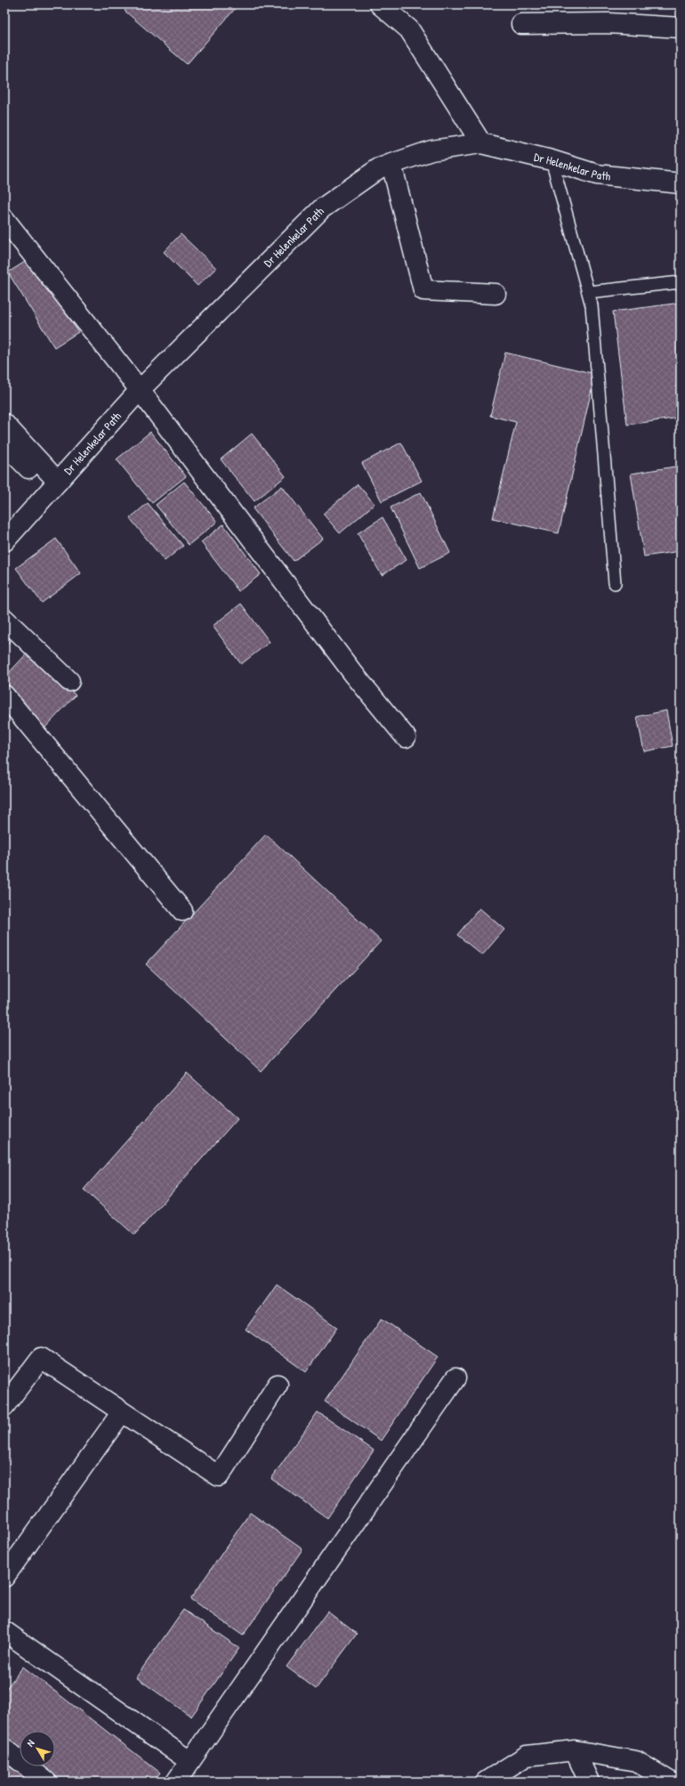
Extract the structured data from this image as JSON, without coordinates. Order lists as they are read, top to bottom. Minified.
{"streets":{"street":["Dr Helenkelar Path"]},"north":"top left"}
